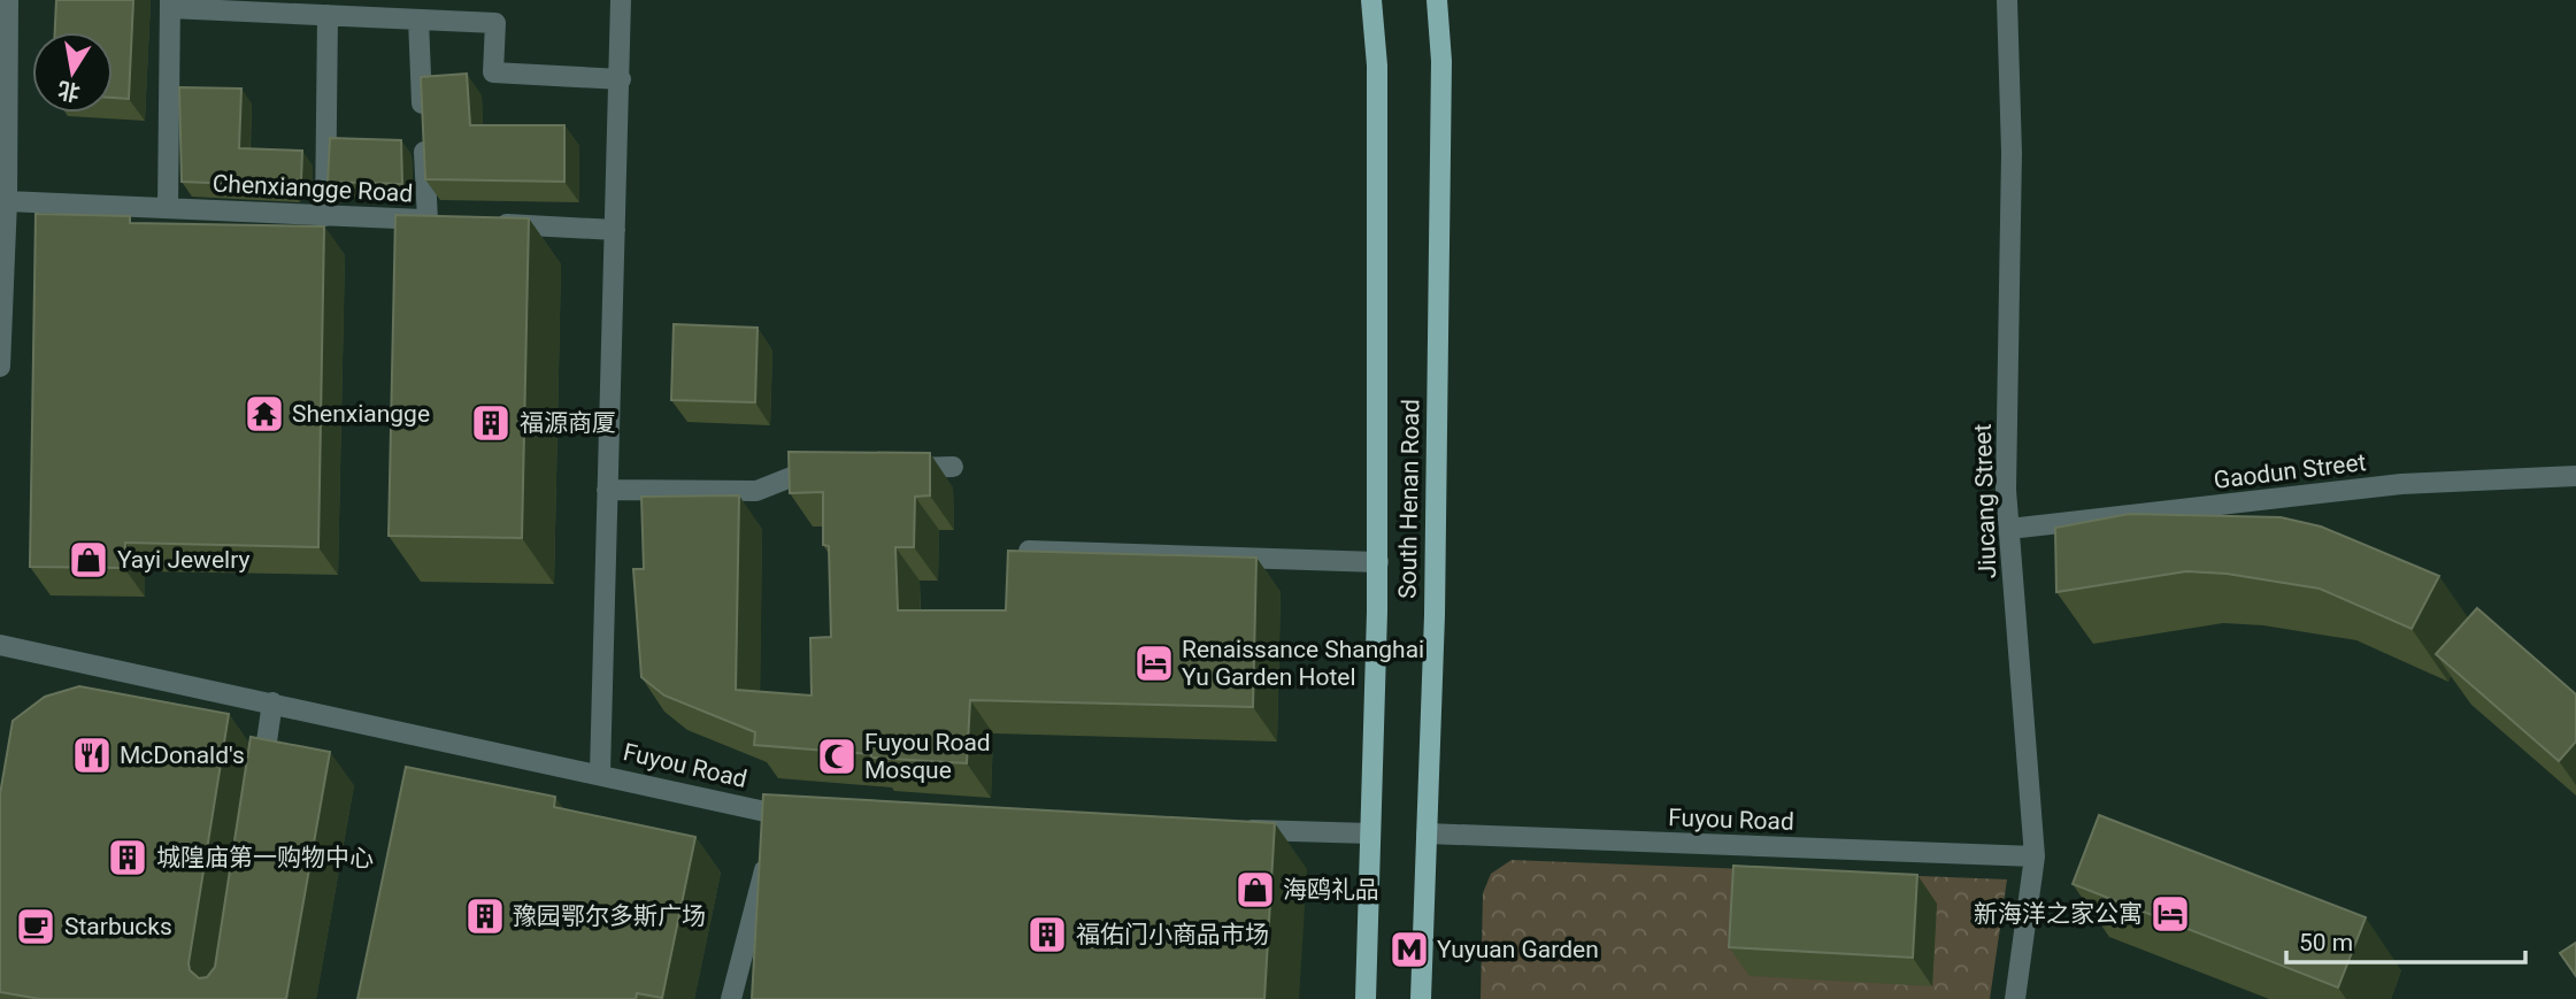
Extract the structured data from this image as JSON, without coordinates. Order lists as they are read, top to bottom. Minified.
{"streets":{"main road":["South Henan Road"],"street":["Chenxiangge Road","Gaodun Street","Jiucang Street","Fuyou Road"]},"crossings":[["Gaodun Street","Jiucang Street"],["South Henan Road","Fuyou Road"],["Jiucang Street","Fuyou Road"]],"places":{"temple":["Shenxiangge"],"building":["福源商厦","城隍庙第一购物中心","豫园鄂尔多斯广场","福佑门小商品市场"],"shop":["Yayi Jewelry","海鸥礼品"],"hotel":["Renaissance Shanghai Yu Garden Hotel","新海洋之家公寓"],"restaurant":["McDonald's"],"mosque":["Fuyou Road Mosque"],"cafe":["Starbucks"],"metro station":["Yuyuan Garden"]},"scale_bar":"50 m","north":"bottom"}
